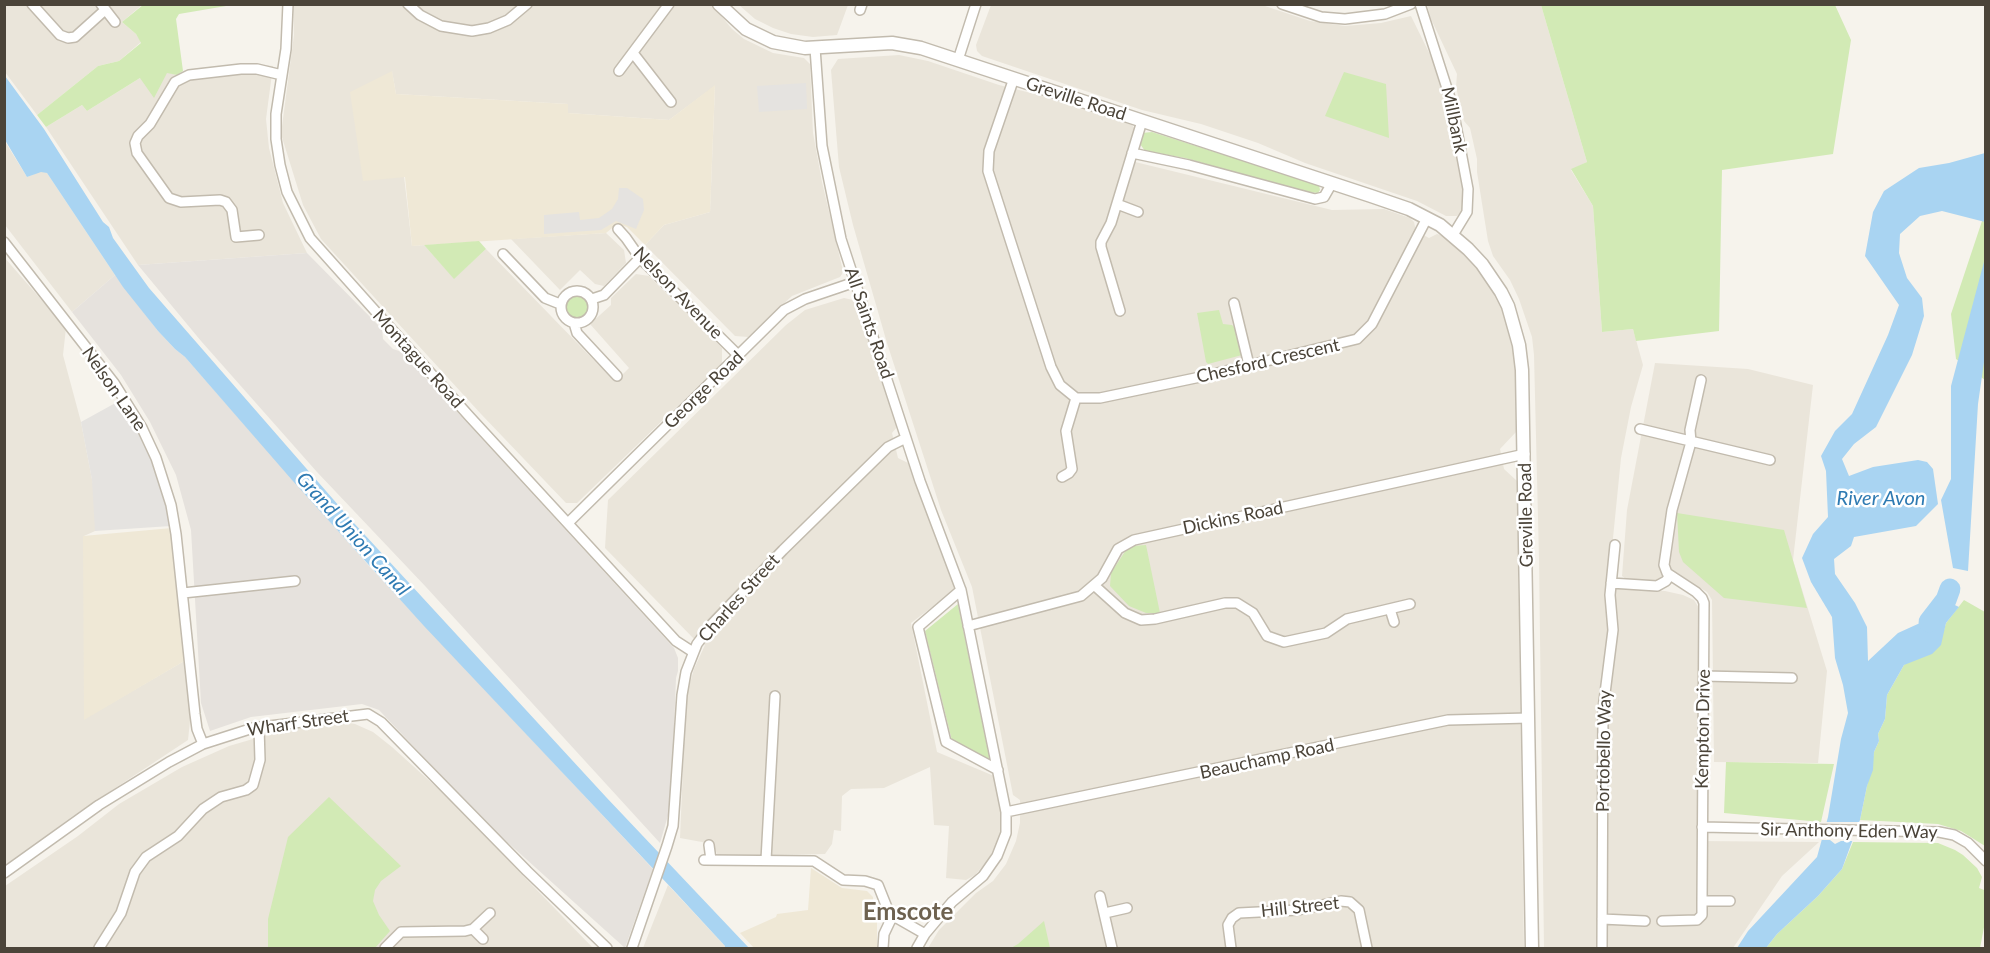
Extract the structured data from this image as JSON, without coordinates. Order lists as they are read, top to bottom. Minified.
{"streets":{"street":["Greville Road","Millbank","Nelson Avenue","All Saints Road","Montague Road","Chesford Crescent","Nelson Lane","George Road","Dickins Road","Charles Street","Wharf Street","Kempton Drive","Portobello Way","Beauchamp Road","Sir Anthony Eden Way","Hill Street"]},"crossings":[["Greville Road","Millbank"],["Greville Road","All Saints Road"],["Greville Road","Chesford Crescent"],["Greville Road","Dickins Road"],["Greville Road","Beauchamp Road"],["Nelson Avenue","George Road"],["All Saints Road","George Road"],["All Saints Road","Dickins Road"],["All Saints Road","Charles Street"],["All Saints Road","Beauchamp Road"],["Montague Road","George Road"],["Montague Road","Charles Street"],["Nelson Lane","Wharf Street"],["Kempton Drive","Sir Anthony Eden Way"]],"districts":["Emscote"],"water":["River Avon","Grand Union Canal"]}
